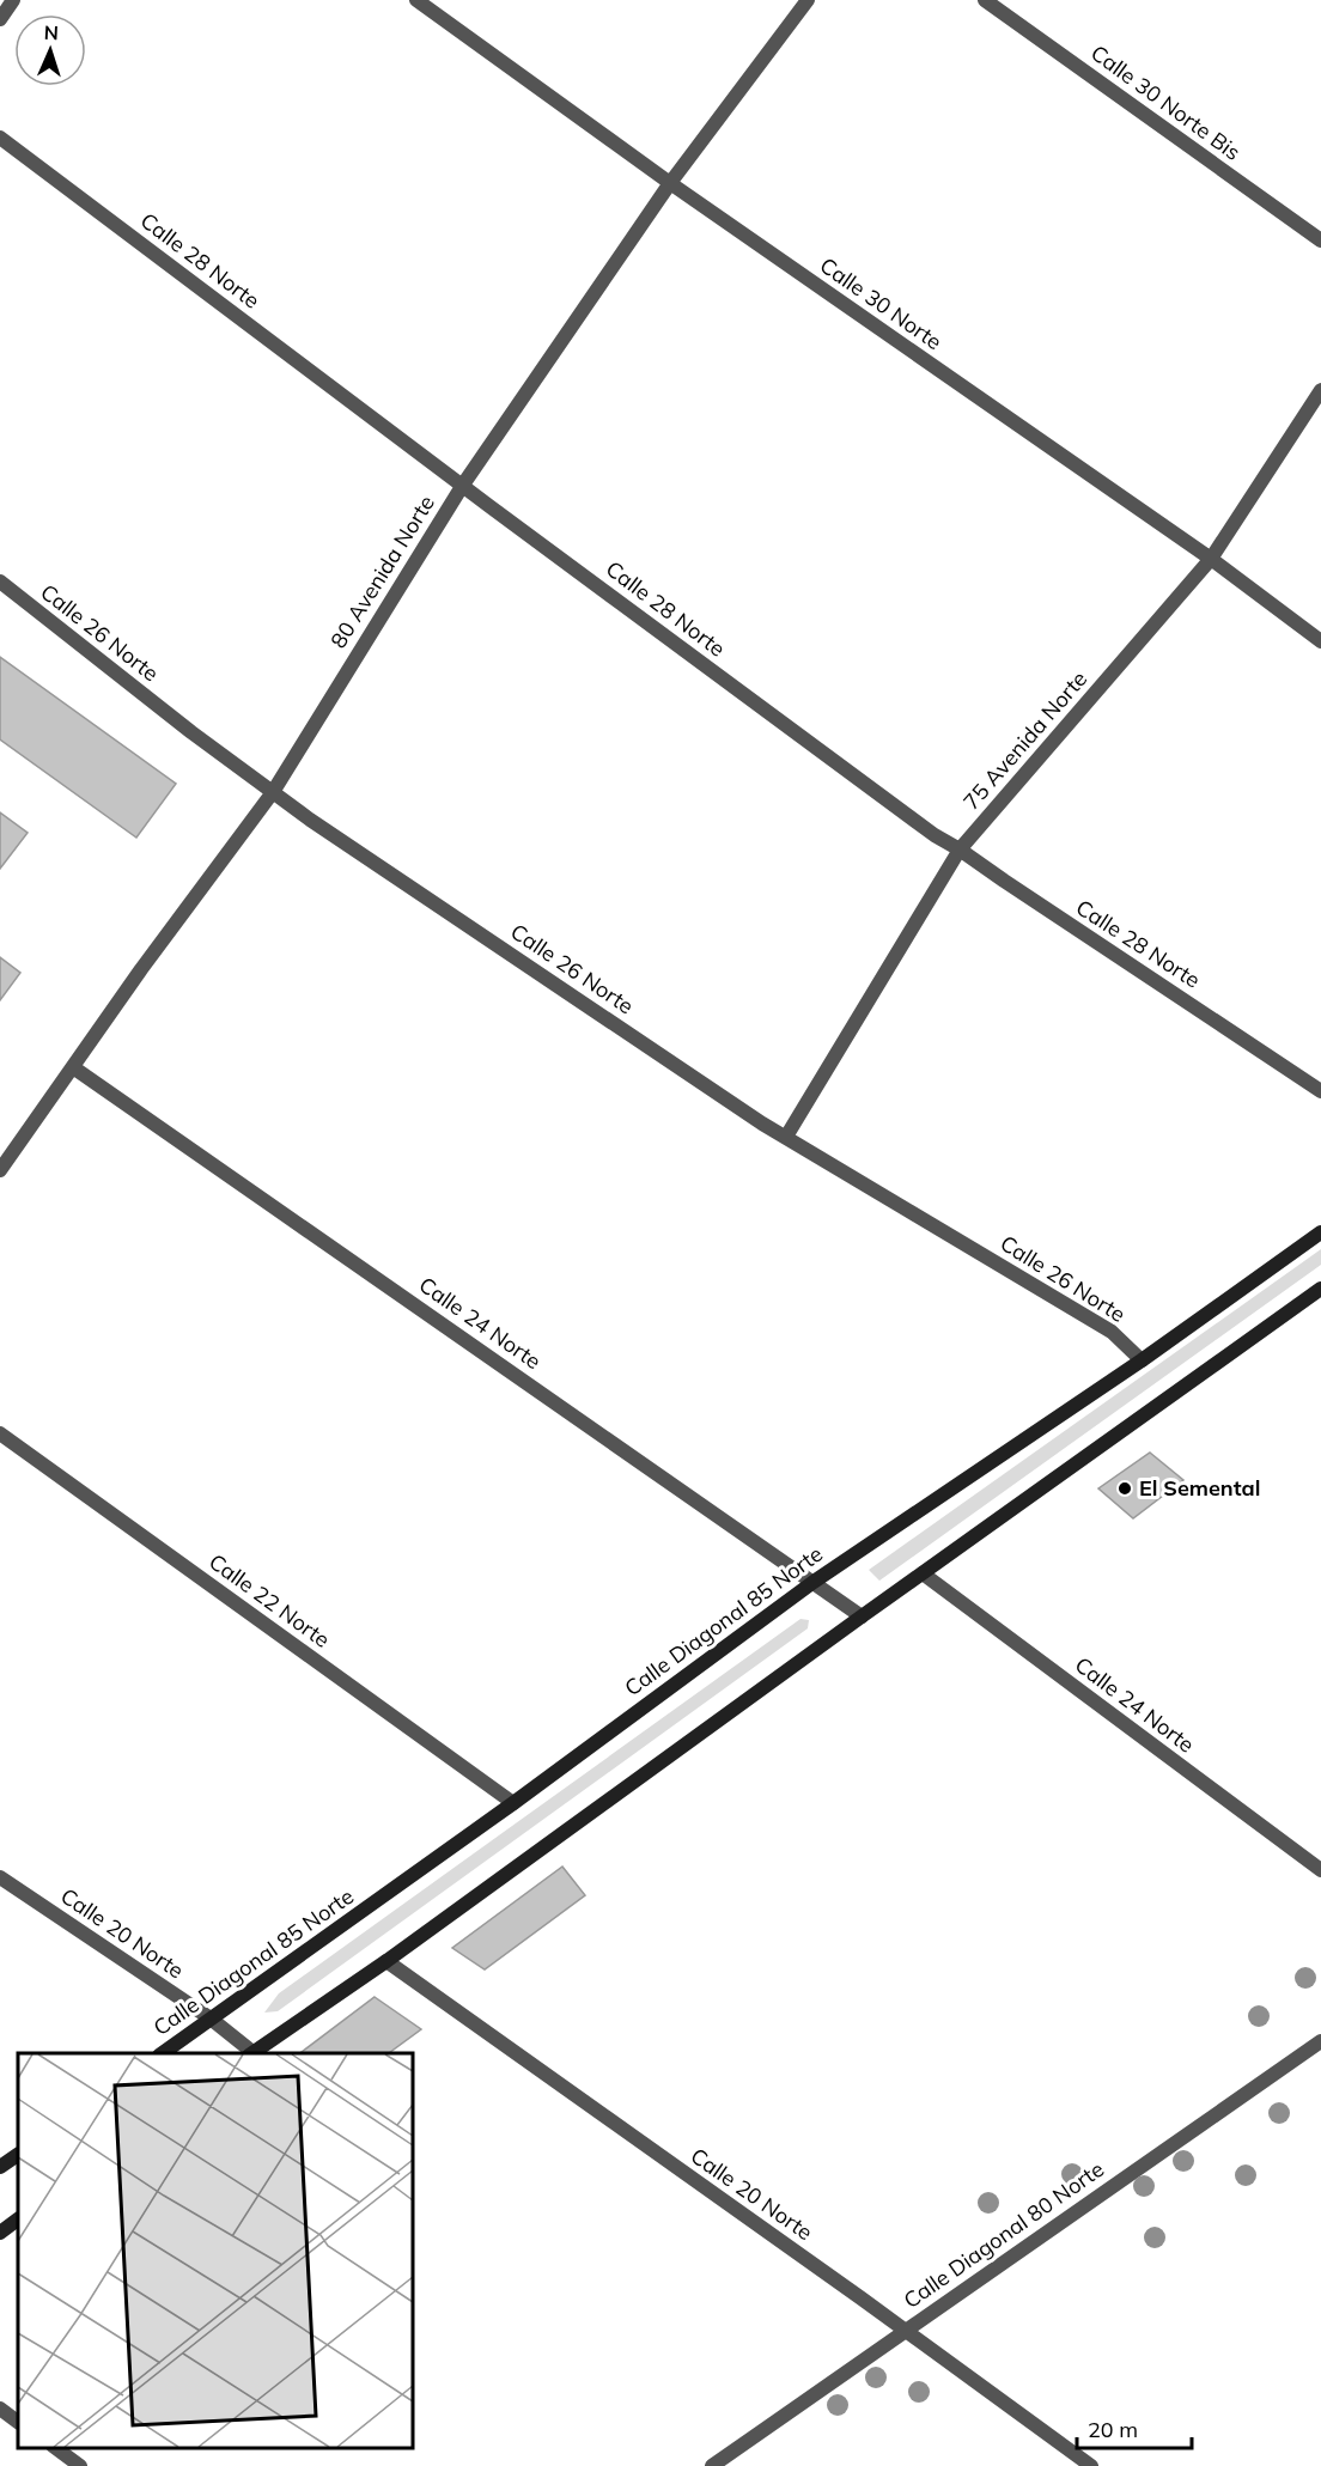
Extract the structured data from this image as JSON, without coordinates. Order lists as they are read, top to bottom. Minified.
{"streets":{"main road":["Calle Diagonal 85 Norte"],"street":["Calle 30 Norte Bis","Calle 28 Norte","Calle 30 Norte","80 Avenida Norte","Calle 26 Norte","75 Avenida Norte","Calle 24 Norte","Calle 22 Norte","Calle 20 Norte","Calle Diagonal 80 Norte"]},"crossings":[["Calle 28 Norte","80 Avenida Norte"],["Calle 28 Norte","75 Avenida Norte"],["Calle 30 Norte","80 Avenida Norte"],["Calle 30 Norte","75 Avenida Norte"],["80 Avenida Norte","Calle 26 Norte"],["80 Avenida Norte","Calle 24 Norte"],["Calle 26 Norte","75 Avenida Norte"],["Calle 26 Norte","Calle Diagonal 85 Norte"],["Calle 24 Norte","Calle Diagonal 85 Norte"],["Calle 22 Norte","Calle Diagonal 85 Norte"],["Calle Diagonal 85 Norte","Calle 20 Norte"],["Calle 20 Norte","Calle Diagonal 80 Norte"]],"places":["El Semental"],"scale_bar":"20 m","north":"top"}
